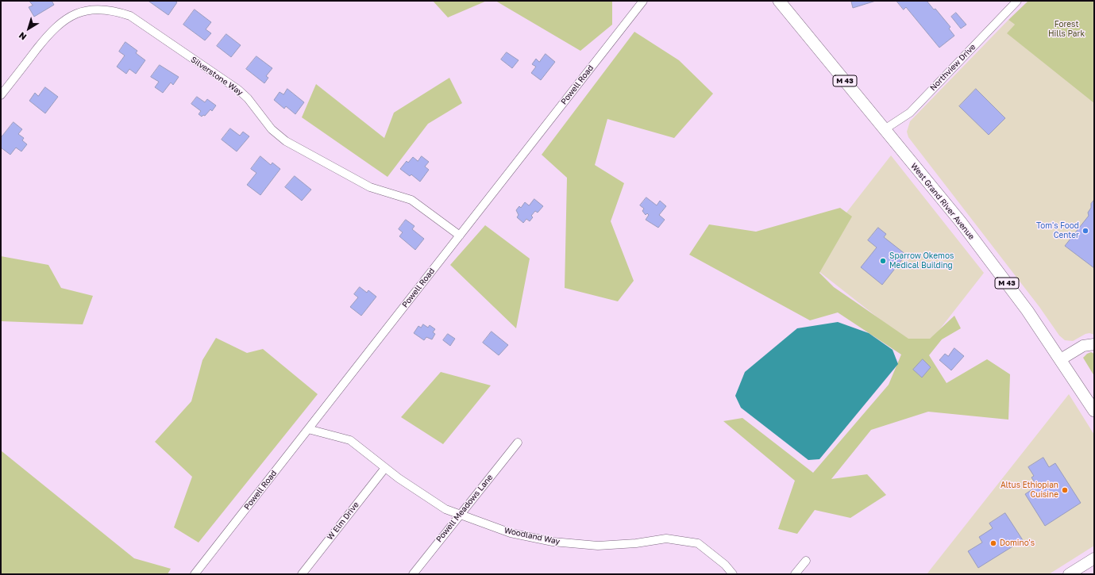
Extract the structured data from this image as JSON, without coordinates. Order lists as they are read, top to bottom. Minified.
{"streets":{"main road":["M 43","West Grand River Avenue"],"street":["Northview Drive","Silverstone Way","Powell Road","Powell Meadows Lane","W Elm Drive","Woodland Way"]},"crossings":[["Northview Drive","West Grand River Avenue"],["Silverstone Way","Powell Road"],["Powell Road","Woodland Way"],["Powell Meadows Lane","Woodland Way"],["W Elm Drive","Woodland Way"]],"parks":["Forest Hills Park"],"places":["Tom's Food Center","Sparrow Okemos Medical Building","Altus Ethiopian Cuisine","Domino's"],"north":"bottom left"}
